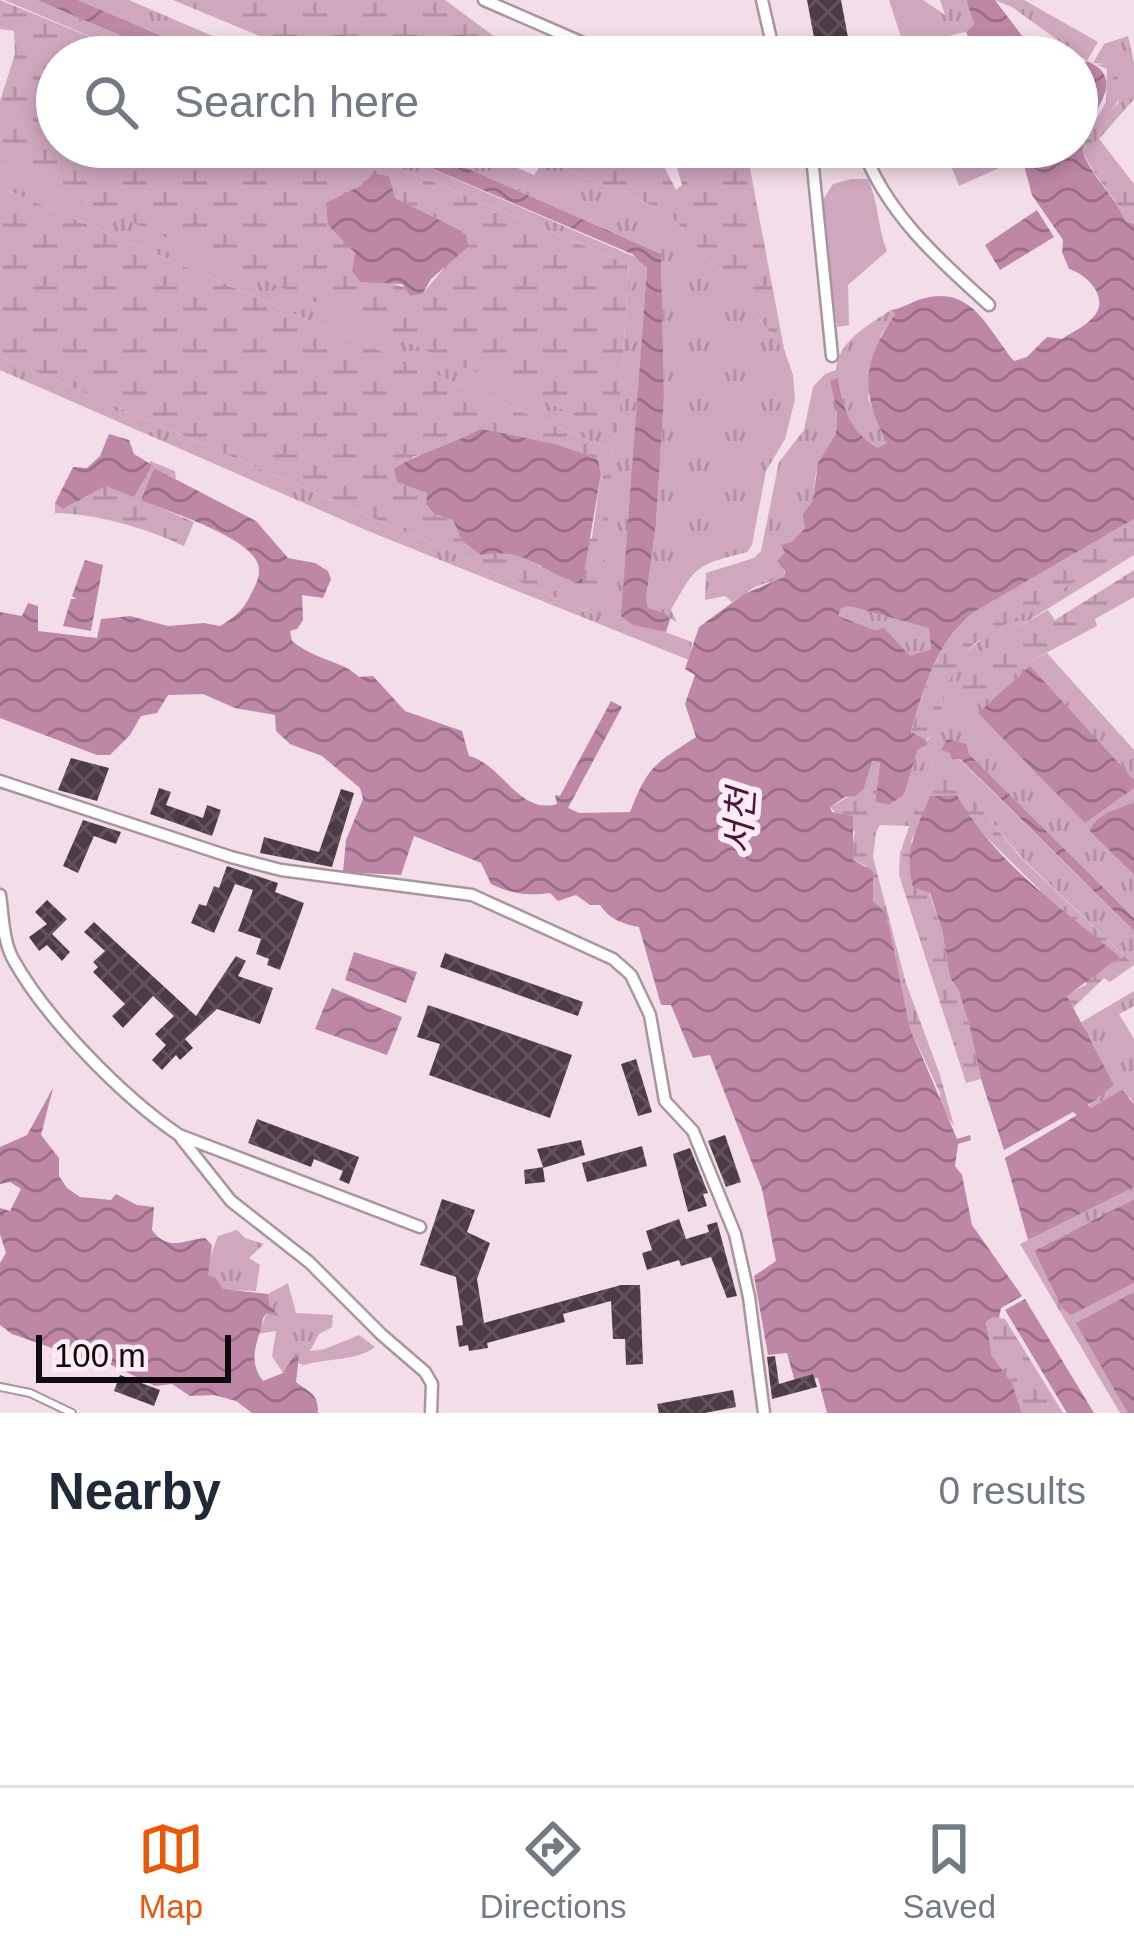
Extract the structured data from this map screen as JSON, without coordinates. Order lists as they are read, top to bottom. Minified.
{"water":["서천"],"scale_bar":"100 m","page":{"search":"Search here","scale":"100 m","heading":["Nearby","0 results"],"nav":["Map","Directions","Saved"]}}
